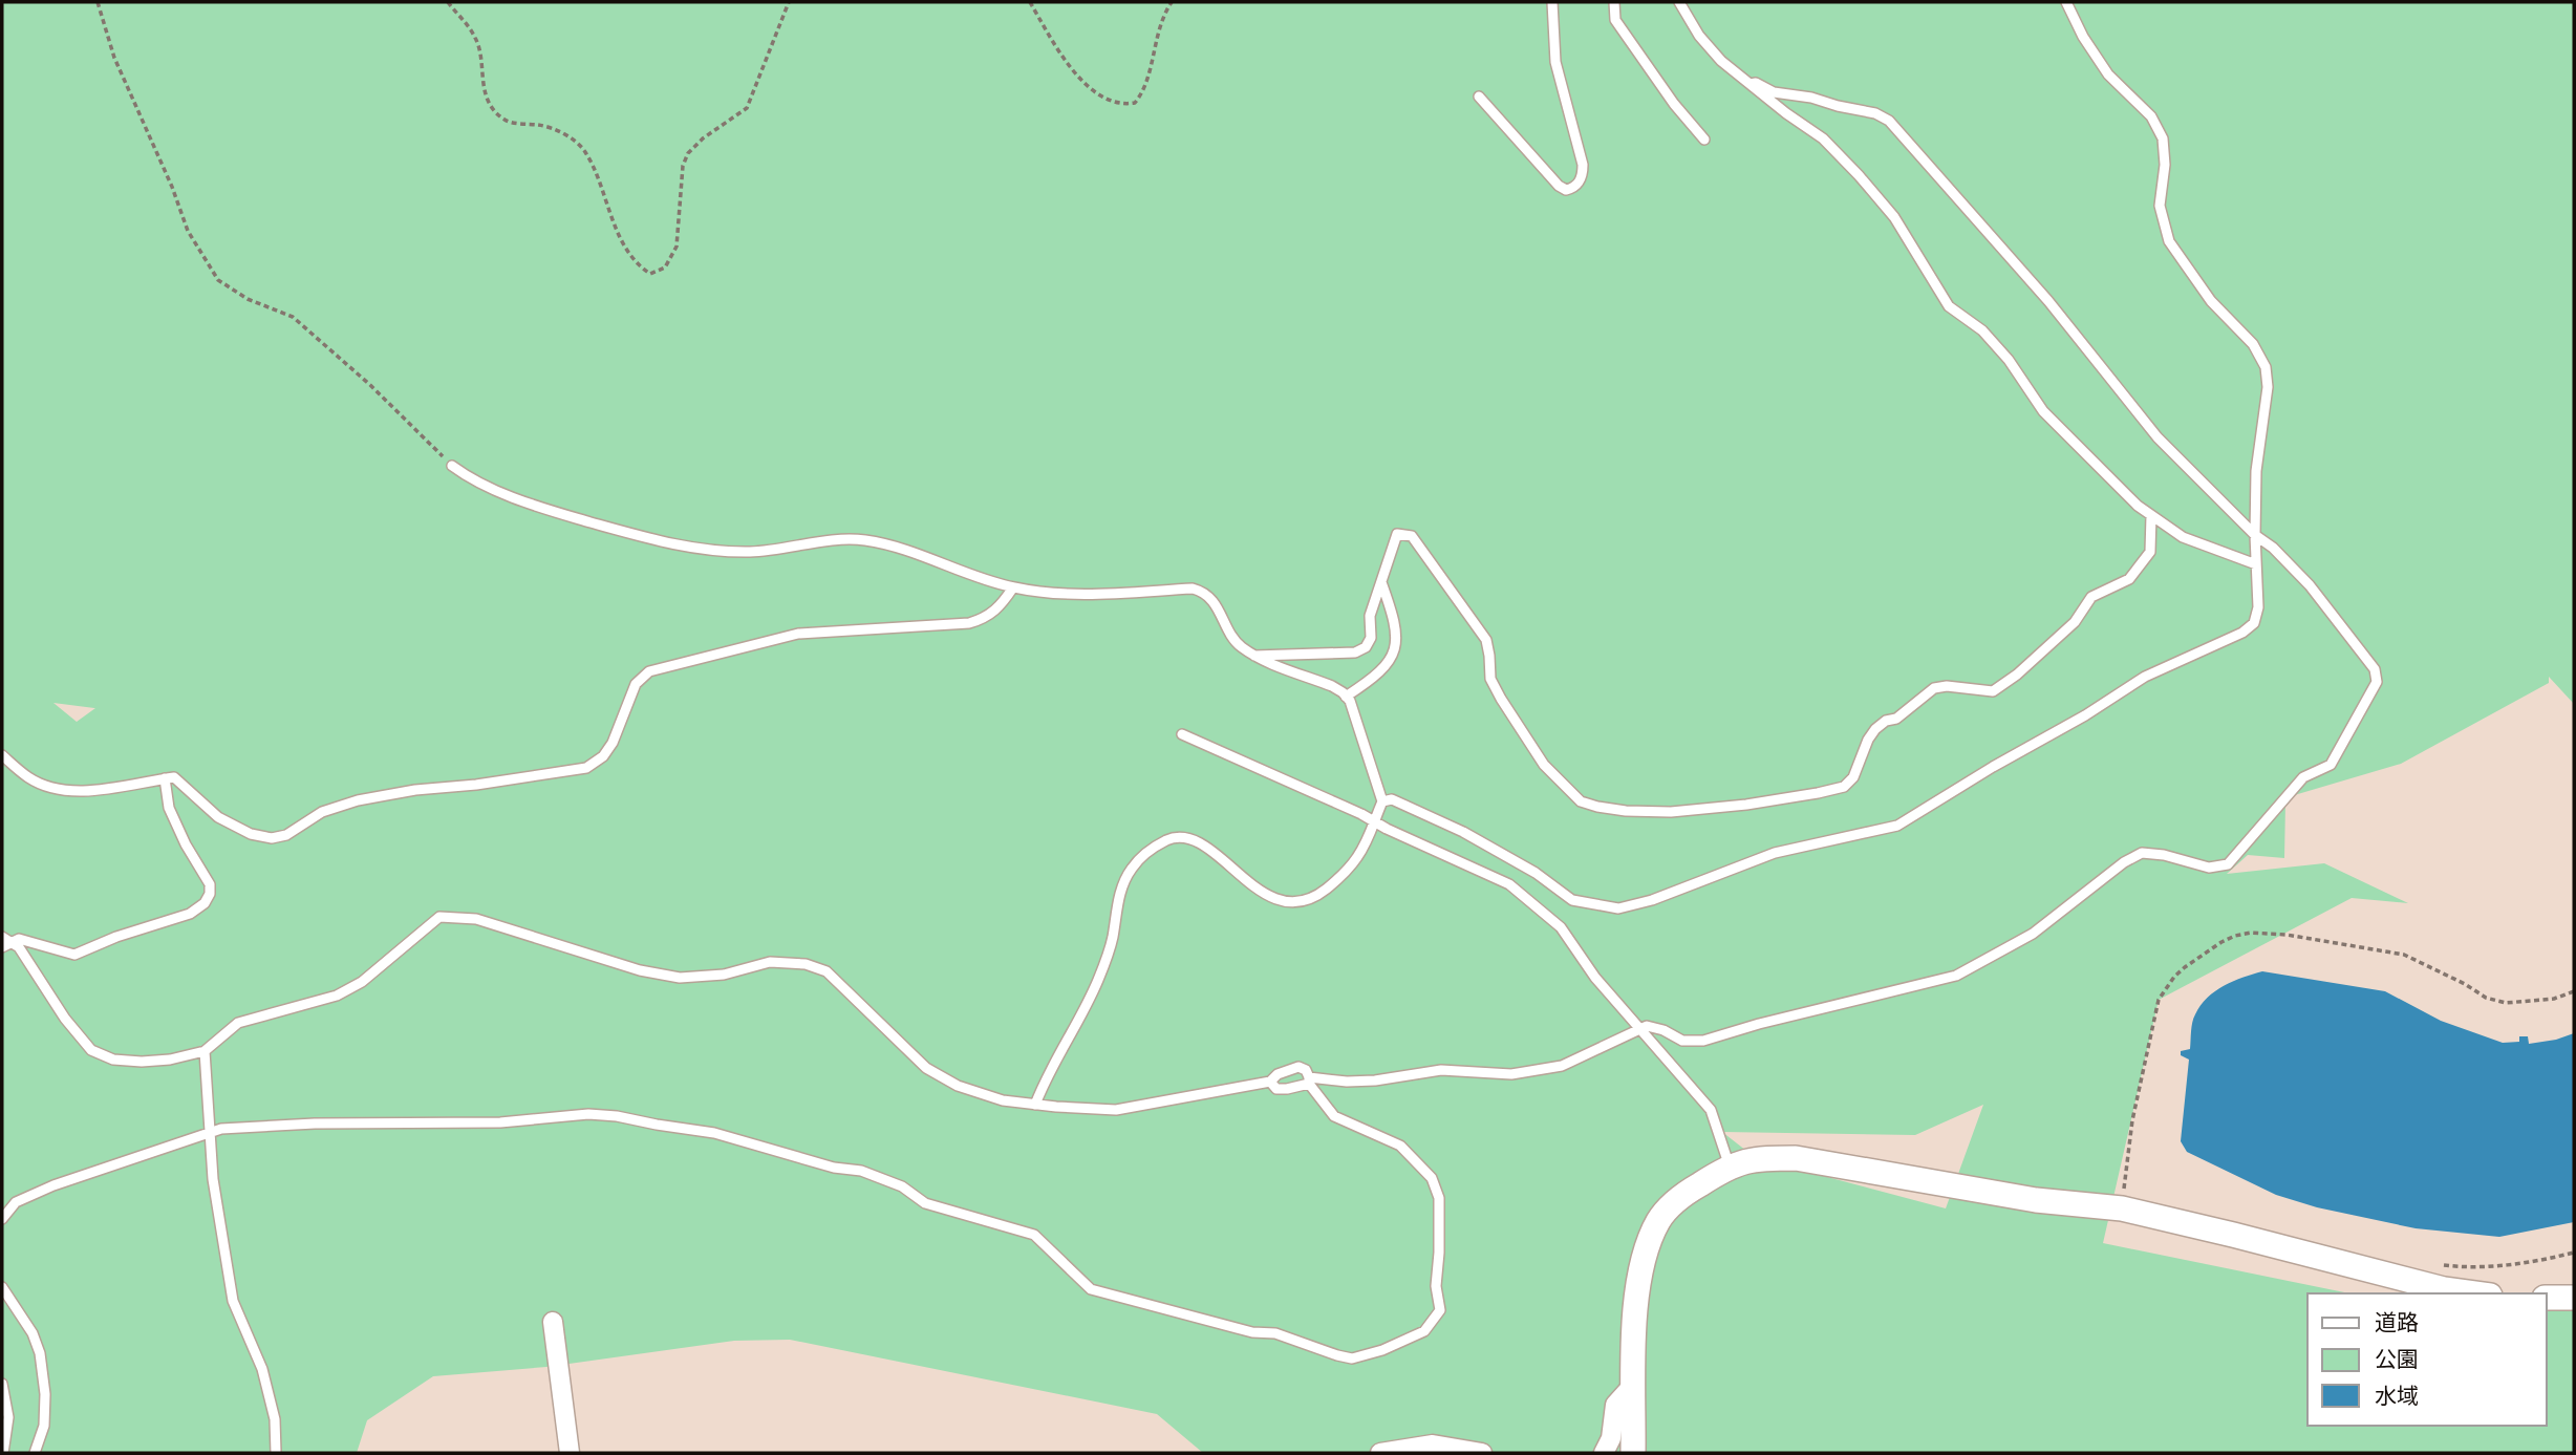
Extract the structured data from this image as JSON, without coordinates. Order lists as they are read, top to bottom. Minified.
{"legend":["道路","公園","水域"]}
